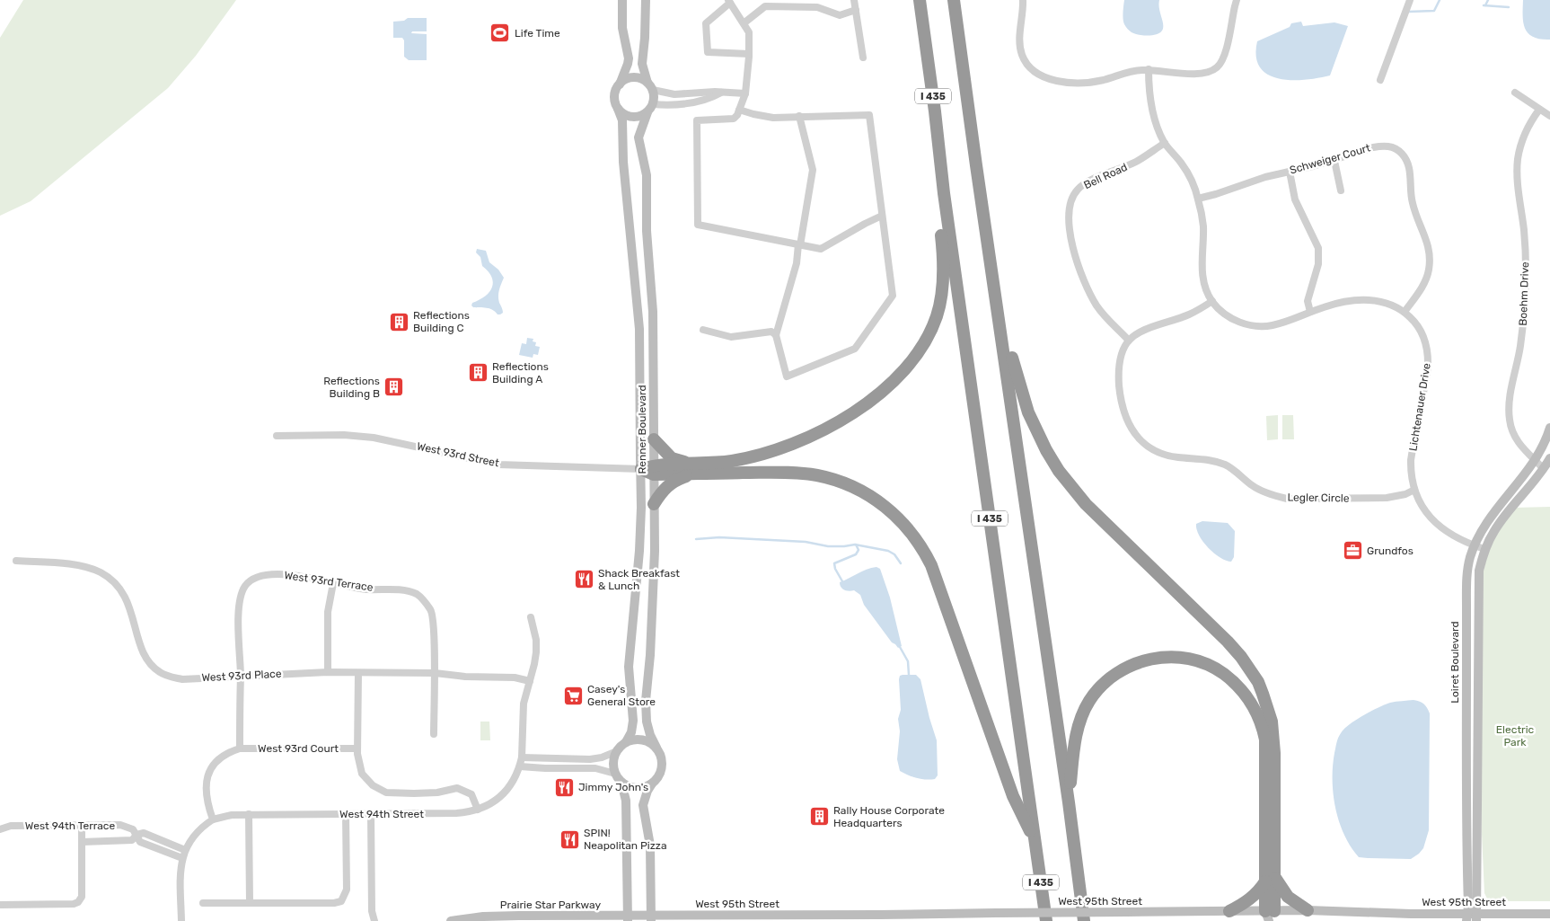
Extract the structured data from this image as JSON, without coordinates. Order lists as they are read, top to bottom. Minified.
{"streets":{"highway":["I 435"],"main road":["Renner Boulevard","Loiret Boulevard","West 95th Street","Prairie Star Parkway"],"street":["Schweiger Court","Bell Road","Boehm Drive","Lichtenauer Drive","West 93rd Street","Legler Circle","West 93rd Terrace","West 93rd Place","West 93rd Court","West 94th Street","West 94th Terrace"]},"crossings":[["Schweiger Court","Lichtenauer Drive"],["Bell Road","Lichtenauer Drive"],["Bell Road","Legler Circle"],["Boehm Drive","Loiret Boulevard"],["Lichtenauer Drive","Legler Circle"],["Lichtenauer Drive","Loiret Boulevard"],["Renner Boulevard","West 93rd Street"],["West 93rd Terrace","West 93rd Place"],["Loiret Boulevard","West 95th Street"],["West 93rd Place","West 94th Street"],["West 95th Street","Prairie Star Parkway"]],"parks":["Electric Park"],"places":{"sports":["Life Time"],"building":["Reflections Building C","Reflections Building A","Reflections Building B","Rally House Corporate Headquarters"],"office":["Grundfos"],"restaurant":["Shack Breakfast & Lunch","Jimmy John's","SPIN! Neapolitan Pizza"],"supermarket":["Casey's General Store"]}}
